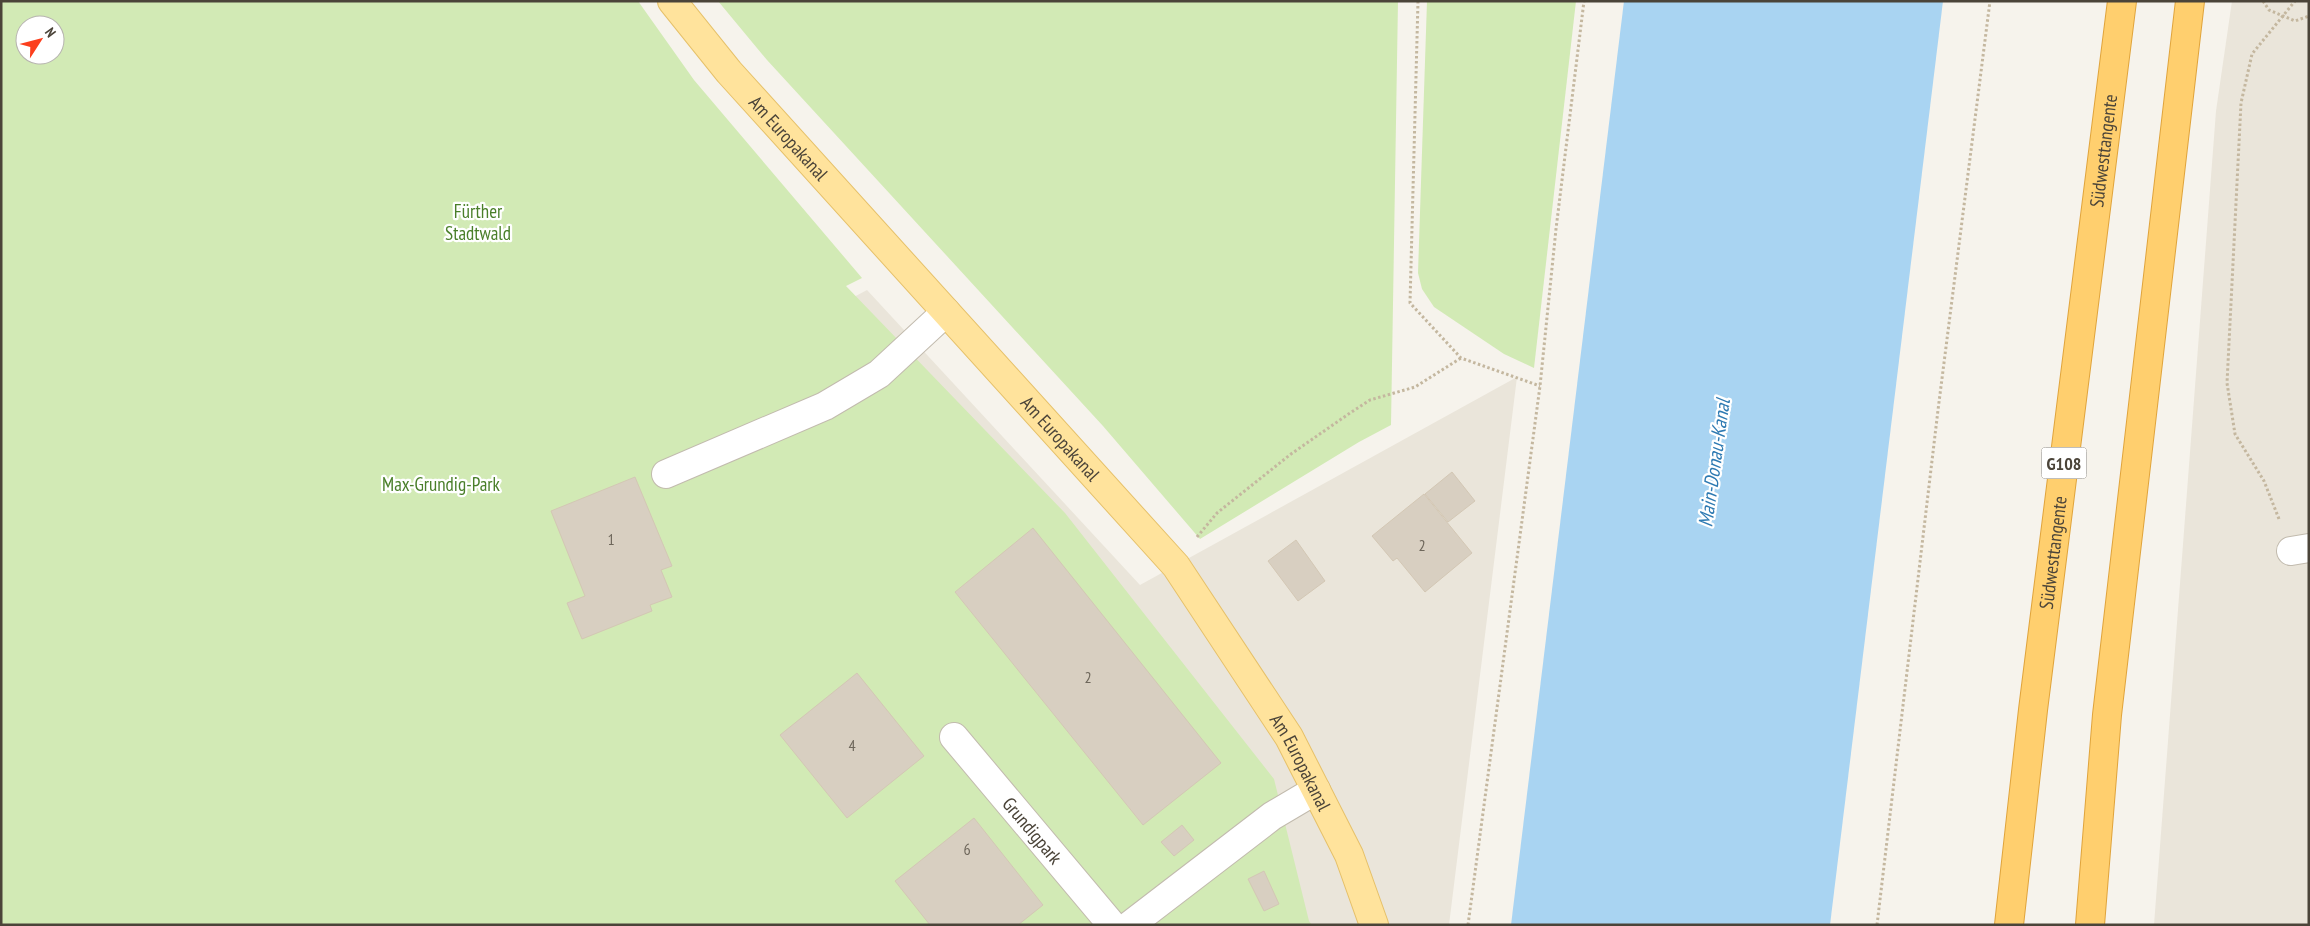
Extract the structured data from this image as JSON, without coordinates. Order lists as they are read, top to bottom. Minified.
{"streets":{"highway":["Südwesttangente","G108"],"main road":["Am Europakanal"],"street":["Grundigpark"]},"water":["Main-Donau-Kanal"],"parks":["Fürther Stadtwald","Max-Grundig-Park"],"house_numbers":["1","2","2","4","6"],"north":"top right"}
